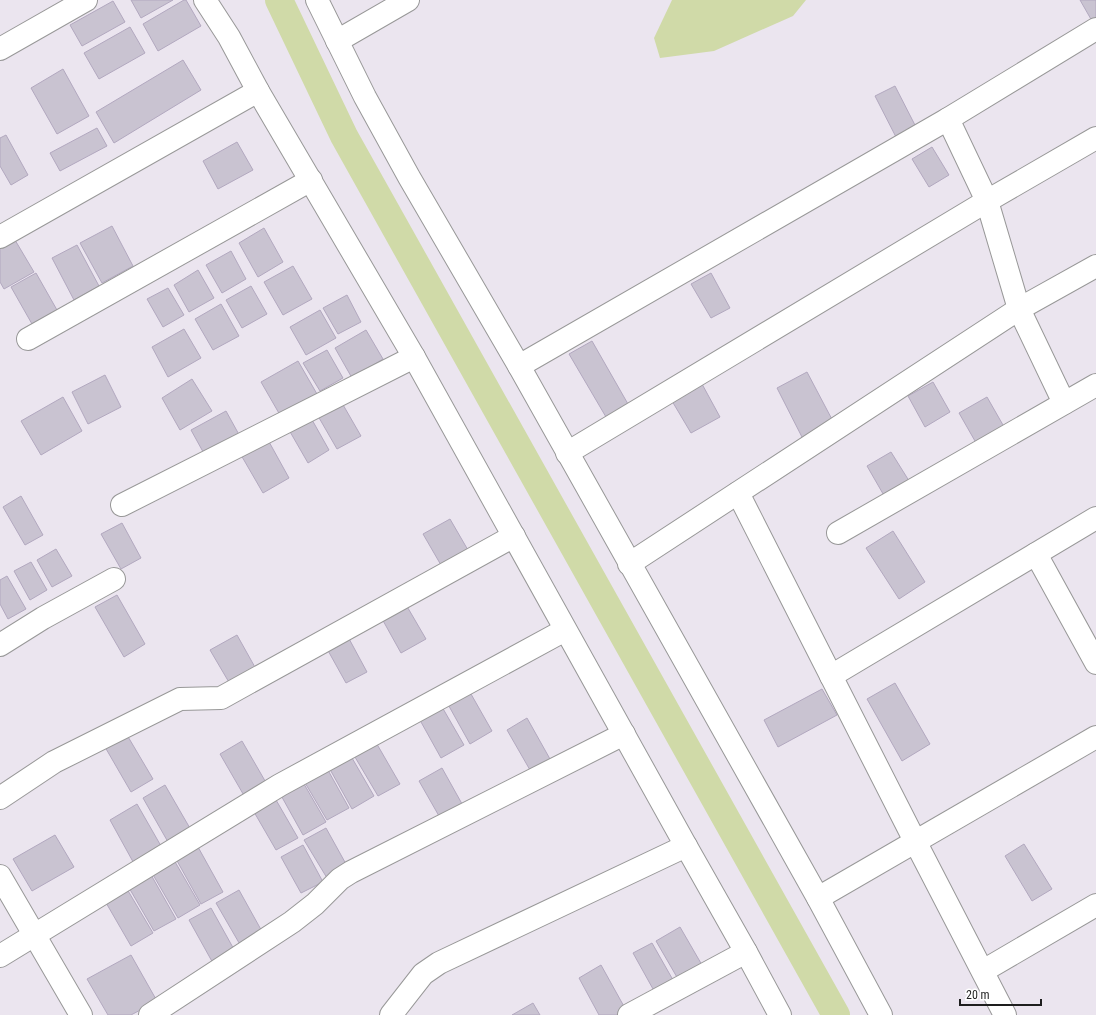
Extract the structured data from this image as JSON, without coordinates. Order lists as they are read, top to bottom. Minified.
{"scale_bar":"20 m"}
